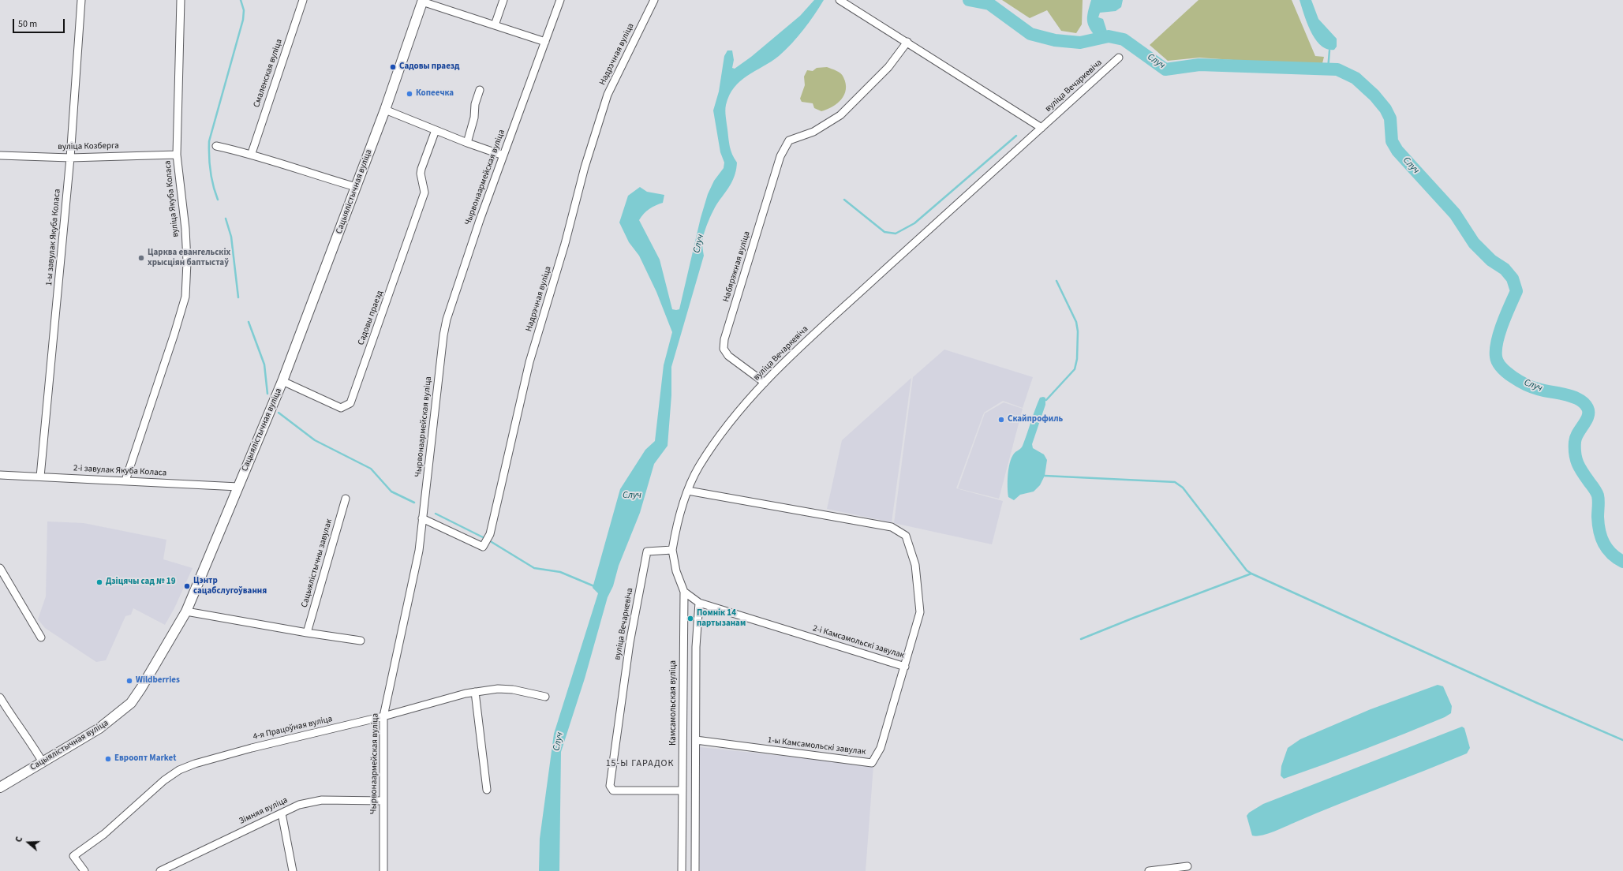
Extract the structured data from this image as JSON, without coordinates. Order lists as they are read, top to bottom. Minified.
{"streets":{"main road":["Сацыялістычная вуліца"],"street":["Надрэчная вуліца","Смаленская вуліца","вуліца Вечаркевіча","вуліца Козберга","Чырвонаармейская вуліца","вуліца Якуба Коласа","1-ы завулак Якуба Коласа","Набярэжная вуліца","Садовы праезд","2-і завулак Якуба Коласа","Сацыялістычны завулак","2-і Камсамольскі завулак","Камсамольская вуліца","4-я Працоўная вуліца","1-ы Камсамольскі завулак","Зімняя вуліца"]},"crossings":[["Надрэчная вуліца","Чырвонаармейская вуліца"],["вуліца Вечаркевіча","Набярэжная вуліца"],["вуліца Вечаркевіча","2-і Камсамольскі завулак"],["вуліца Вечаркевіча","Камсамольская вуліца"],["вуліца Козберга","вуліца Якуба Коласа"],["вуліца Козберга","1-ы завулак Якуба Коласа"],["Чырвонаармейская вуліца","4-я Працоўная вуліца"],["Чырвонаармейская вуліца","Зімняя вуліца"],["Сацыялістычная вуліца","Садовы праезд"],["Сацыялістычная вуліца","2-і завулак Якуба Коласа"],["вуліца Якуба Коласа","2-і завулак Якуба Коласа"],["1-ы завулак Якуба Коласа","2-і завулак Якуба Коласа"],["2-і Камсамольскі завулак","Камсамольская вуліца"],["2-і Камсамольскі завулак","1-ы Камсамольскі завулак"]],"districts":["15-Ы ГАРАДОК"],"water":["Случ"],"places":["Садовы праезд","Копеечка","Царква евангельскіх хрысціян баптыстаў","Скайпрофиль","Дзіцячы сад № 19","Цэнтр сацабслугоўвання","Помнік 14 партызанам","Wildberries","Евроопт Market"],"scale_bar":"50 m","north":"left"}
